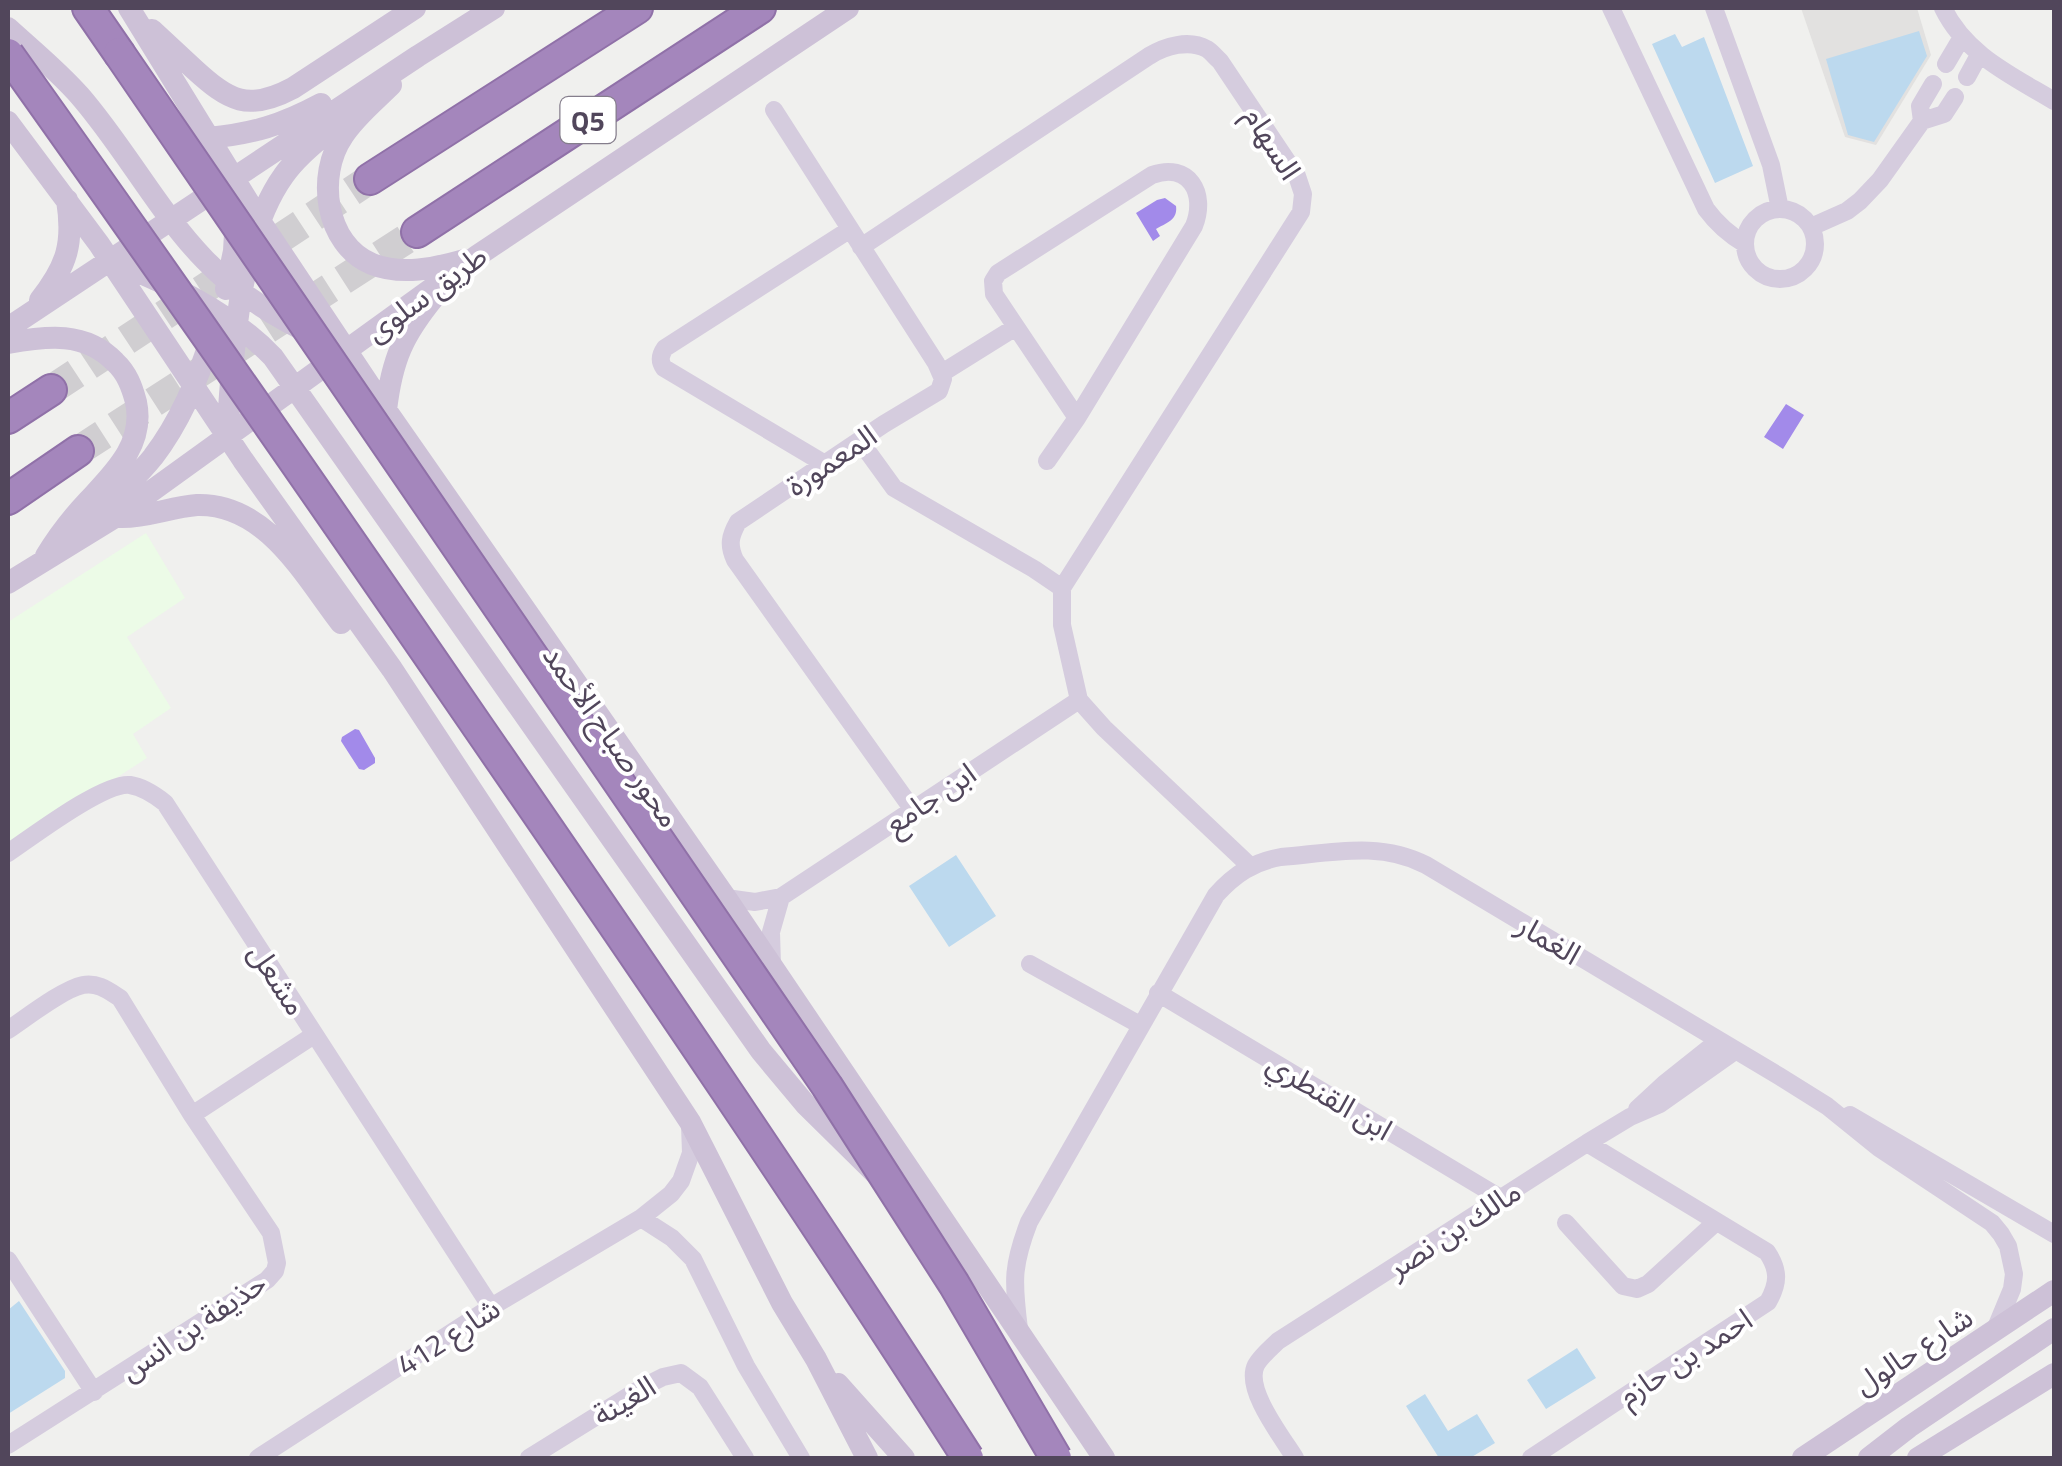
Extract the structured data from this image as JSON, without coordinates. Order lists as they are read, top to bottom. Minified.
{"streets":{"highway":["Q5","طريق سلوى","محور صباح الأحمد"],"main road":["شارع حالول"],"street":["السهام","المعمورة","ابن جامع","الغمار","مشعل","ابن القنطري","مالك بن نصر","حذيفة بن انس","شارع 412","احمد بن حازم","الغينة"]},"crossings":[["طريق سلوى","محور صباح الأحمد"],["المعمورة","ابن جامع"],["محور صباح الأحمد","الغمار"],["الغمار","ابن القنطري"],["الغمار","مالك بن نصر"],["الغمار","شارع حالول"],["مشعل","شارع 412"],["ابن القنطري","مالك بن نصر"],["مالك بن نصر","احمد بن حازم"]]}
